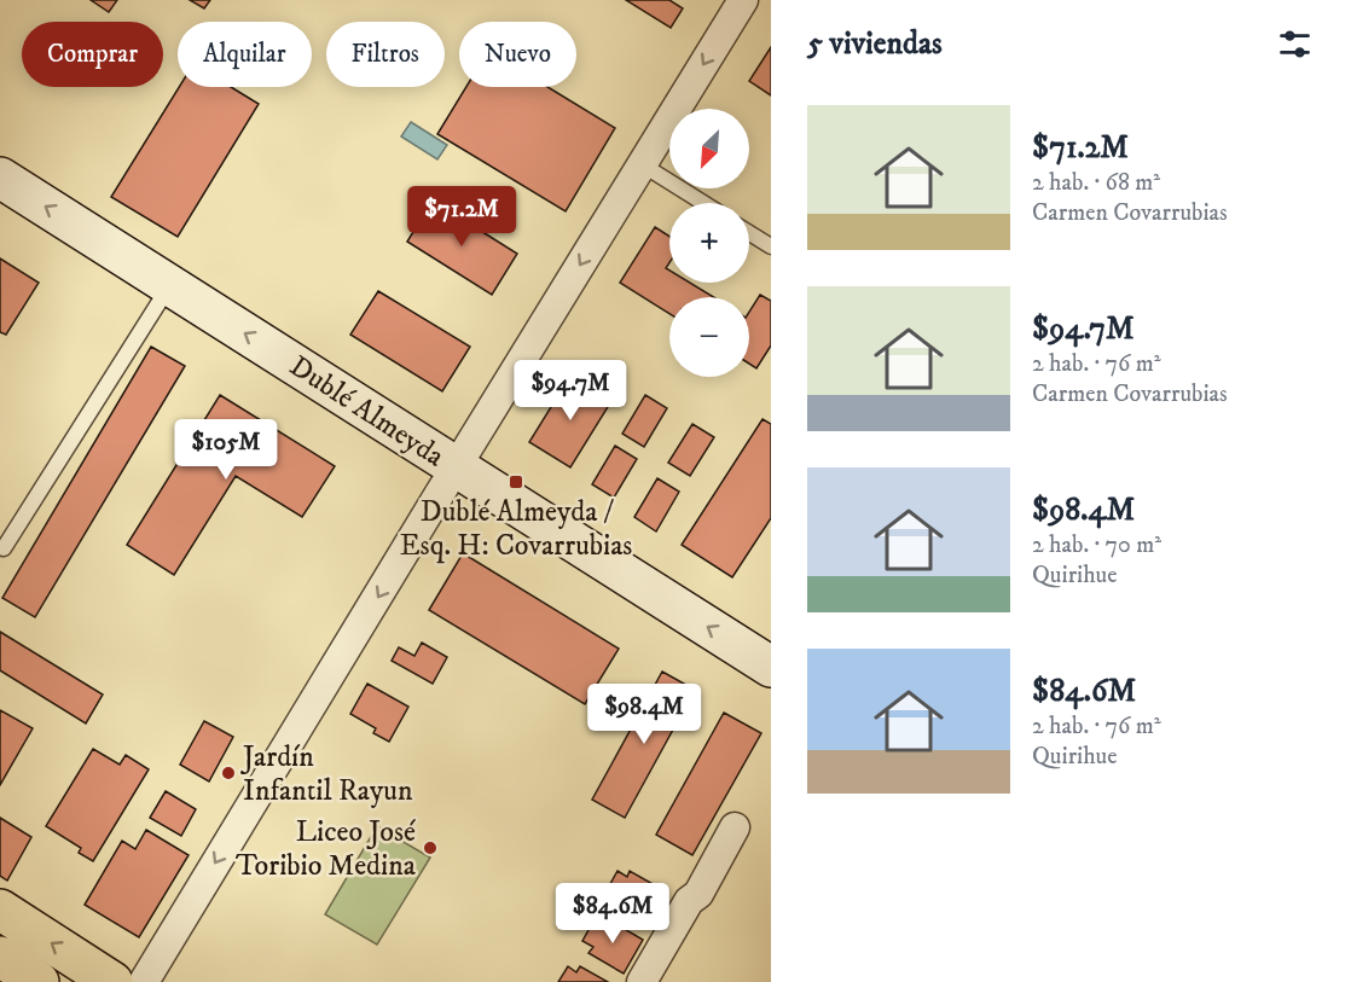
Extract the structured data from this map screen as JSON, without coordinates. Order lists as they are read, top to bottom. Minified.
{"streets":{"main road":["Dublé Almeyda"]},"one_way":["Dublé Almeyda"],"places":{"transit":["Dublé Almeyda / Esq. H: Covarrubias"],"other":["Jardín Infantil Rayun","Liceo José Toribio Medina"]},"north":"bottom left","page":{"heading":"5 viviendas","chip":["Comprar","Alquilar","Filtros","Nuevo"],"list":[{"name":"$71.2M","note":"2 hab. · 68 m² · Carmen Covarrubias"},{"name":"$94.7M","note":"2 hab. · 76 m² · Carmen Covarrubias"},{"name":"$98.4M","note":"2 hab. · 70 m² · Quirihue"},{"name":"$84.6M","note":"2 hab. · 76 m² · Quirihue"}],"map_buttons":["+","−"],"price":["$71.2M","$94.7M","$105M","$98.4M","$84.6M"]}}
